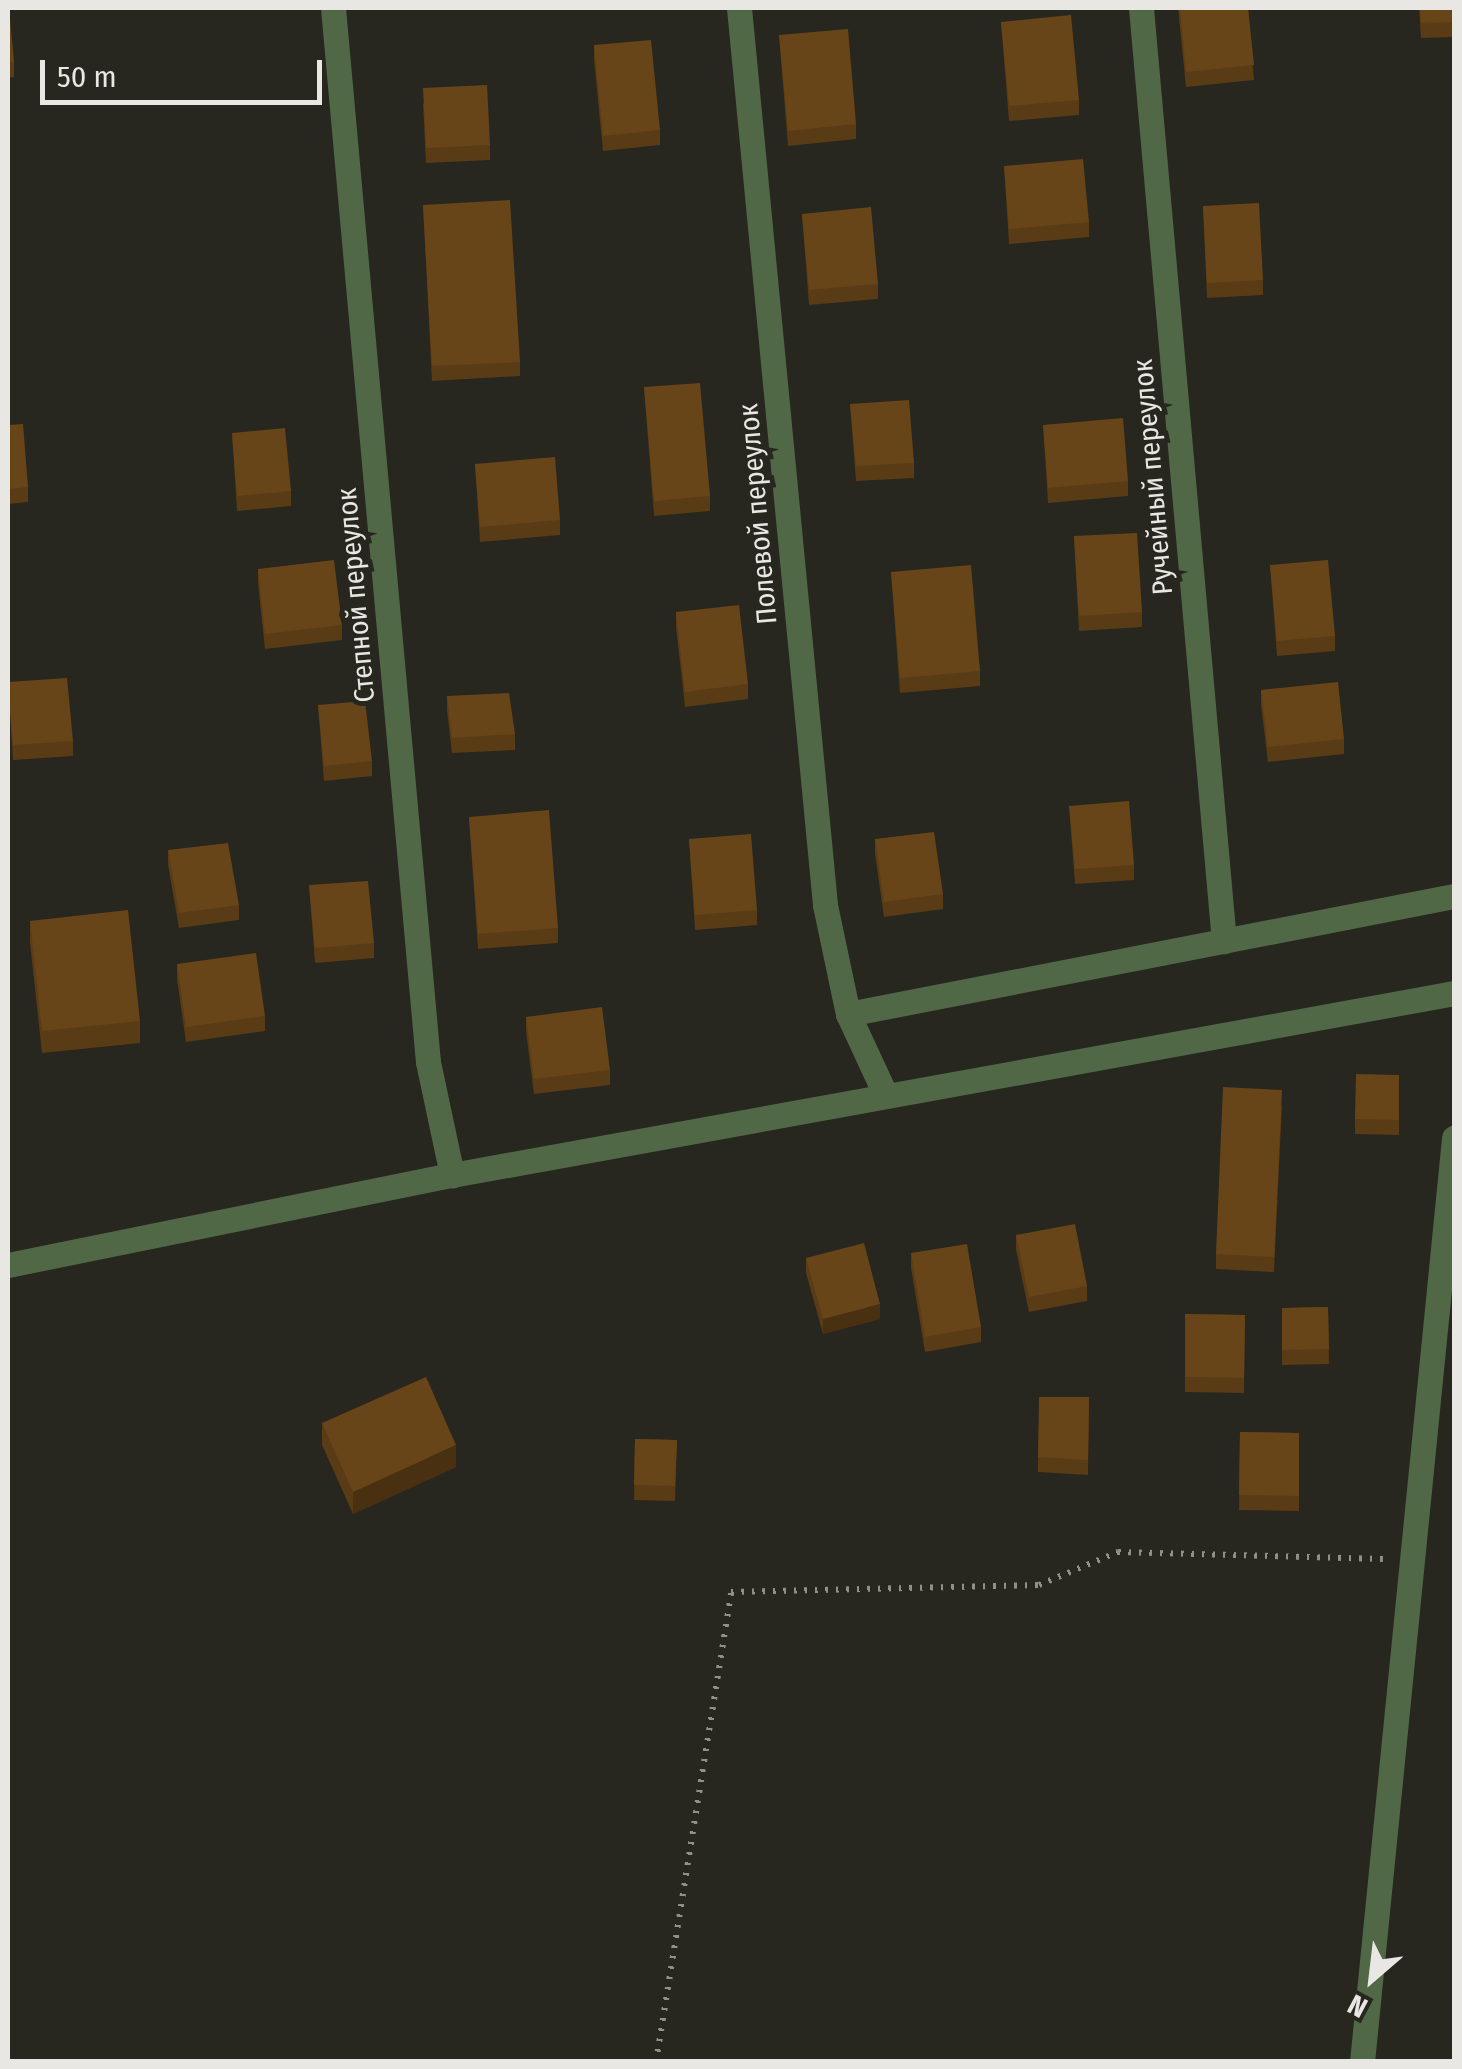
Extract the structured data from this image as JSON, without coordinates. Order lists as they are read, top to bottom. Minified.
{"streets":{"street":["Ручейный переулок","Полевой переулок","Степной переулок"]},"scale_bar":"50 m","north":"bottom left"}
